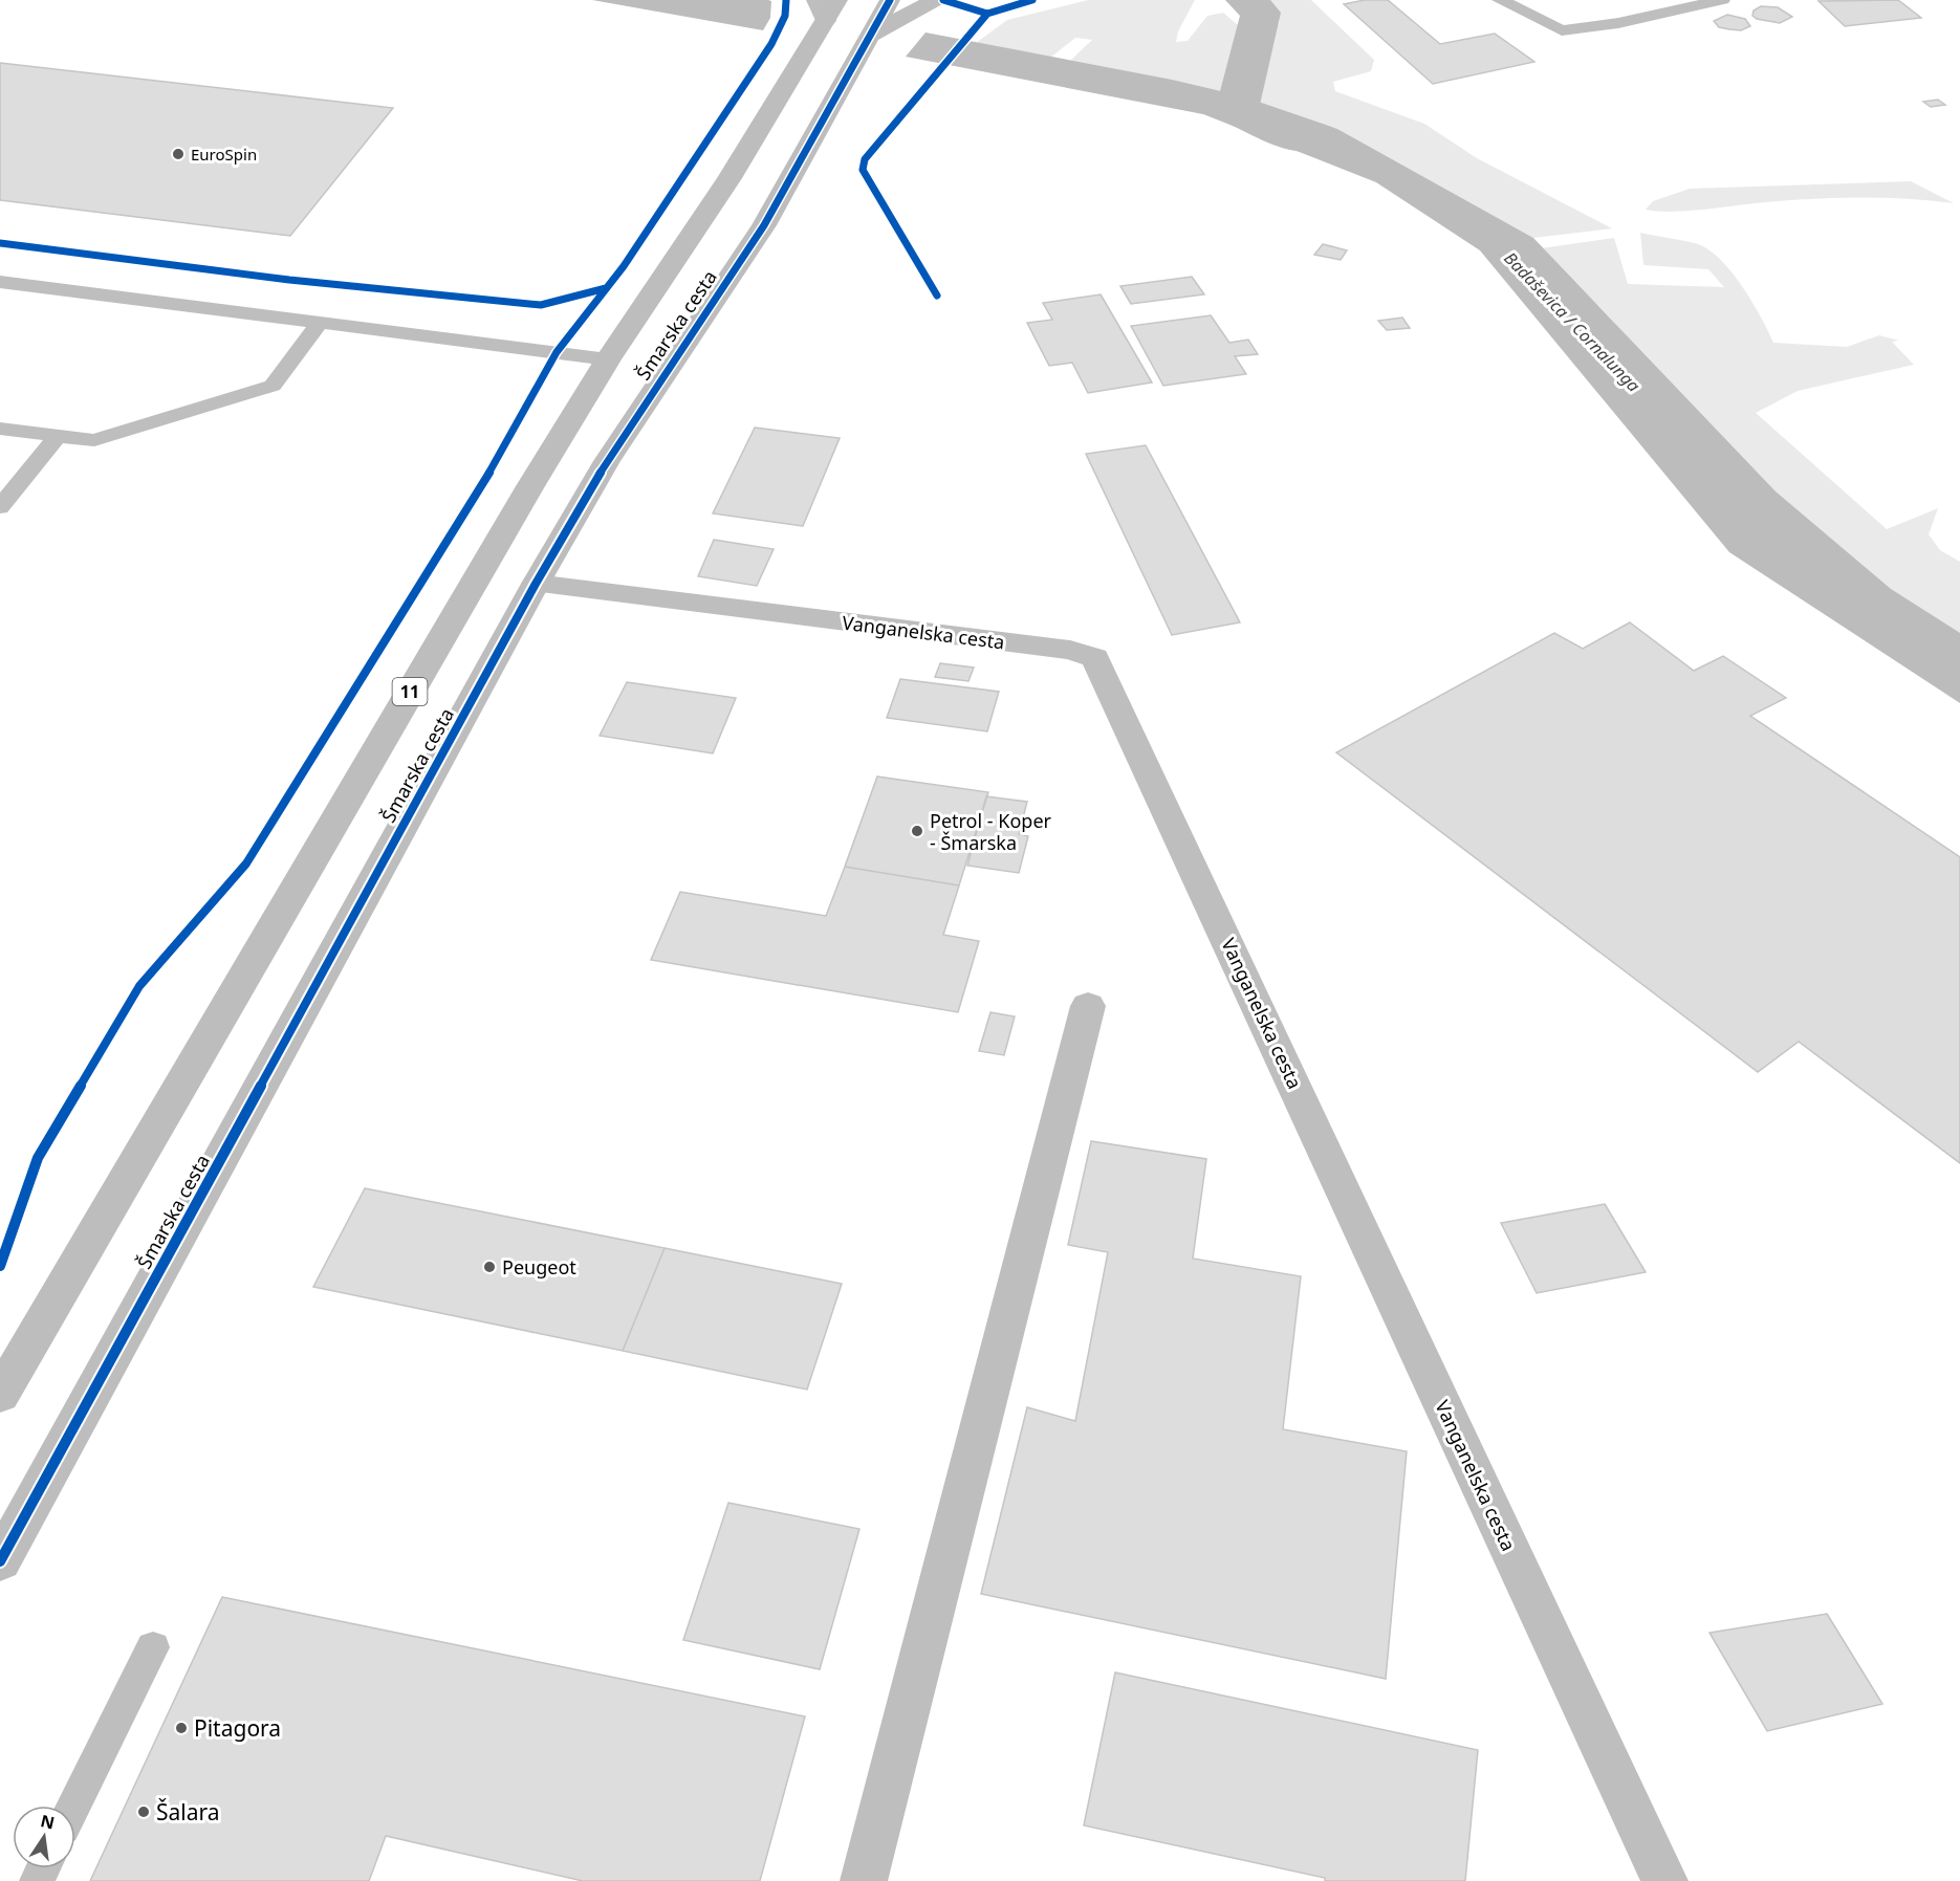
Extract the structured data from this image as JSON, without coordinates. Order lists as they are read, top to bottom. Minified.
{"streets":{"main road":["Šmarska cesta","11"],"street":["Vanganelska cesta"]},"crossings":[["Šmarska cesta","Vanganelska cesta"]],"water":["Badaševica / Cornalunga"],"places":["EuroSpin","Petrol - Koper - Šmarska","Peugeot","Pitagora","Šalara"],"north":"top"}
